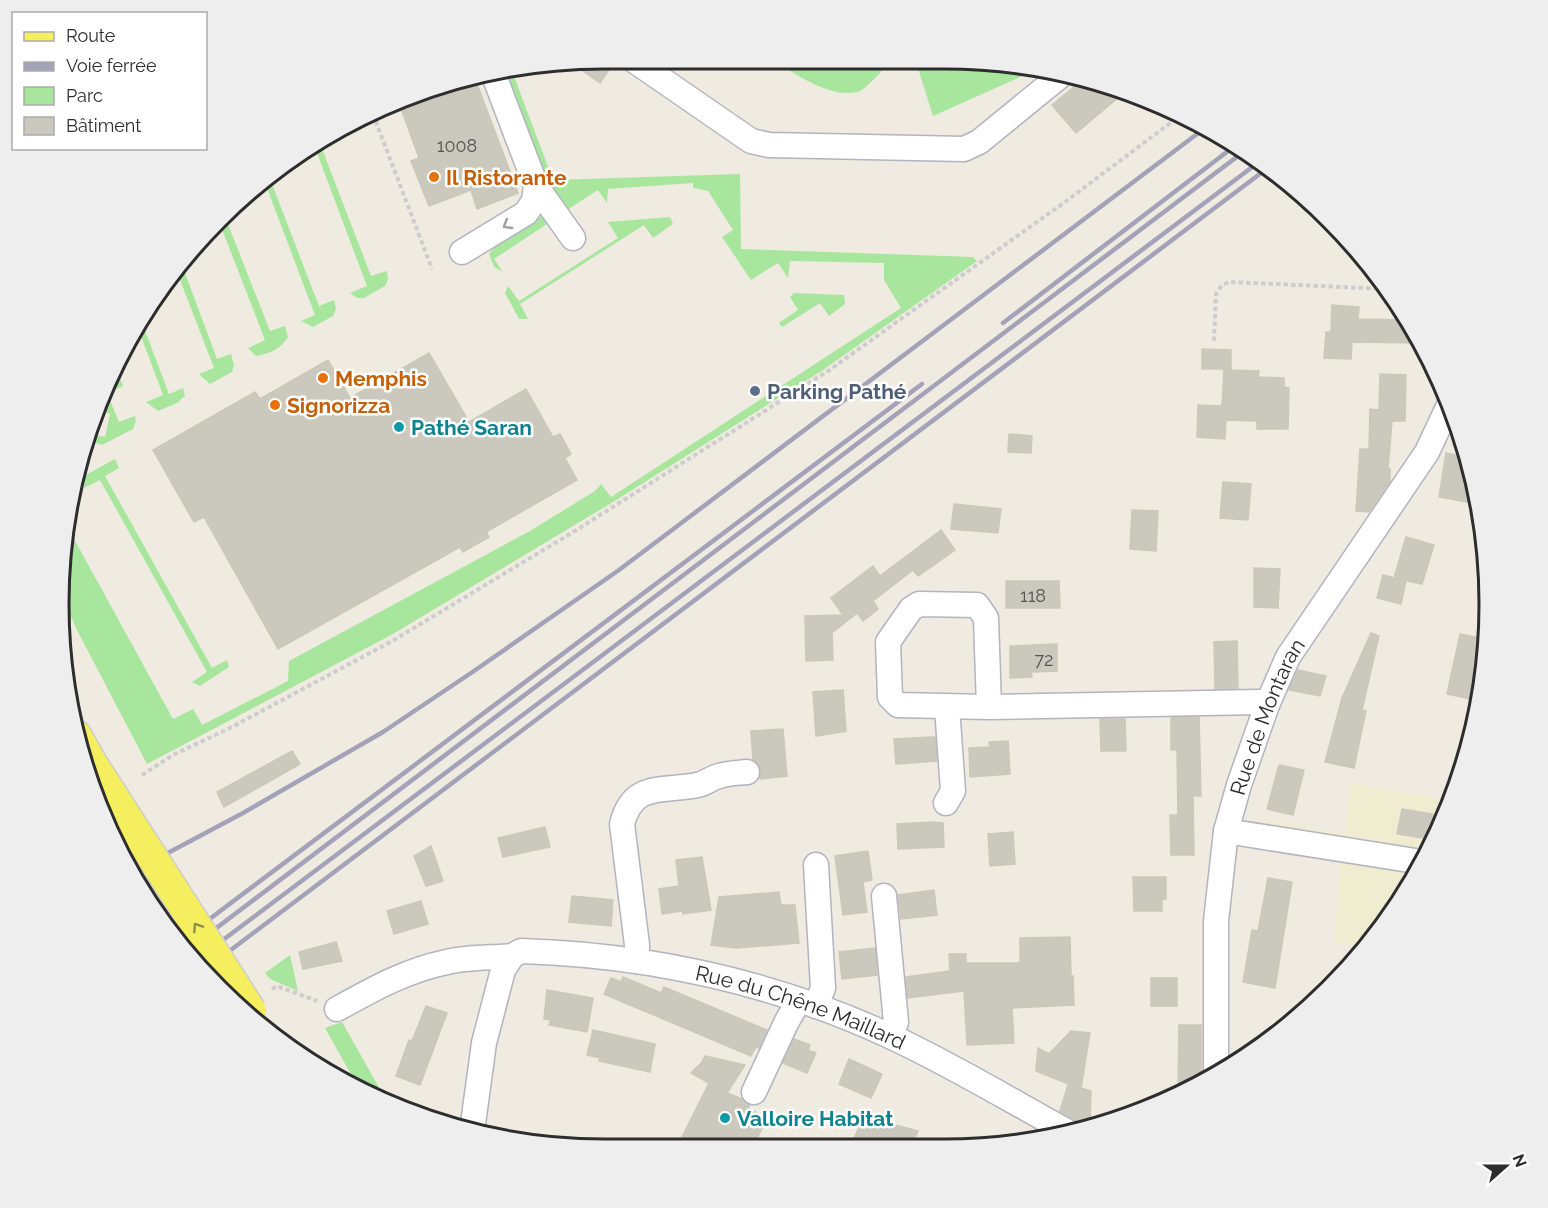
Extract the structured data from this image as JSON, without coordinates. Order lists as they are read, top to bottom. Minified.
{"streets":{"street":["Rue de Montaran","Rue du Chêne Maillard"]},"places":["Il Ristorante","Memphis","Parking Pathé","Signorizza","Pathé Saran","Valloire Habitat"],"house_numbers":["1008","118","72"],"legend":["Route","Voie ferrée","Parc","Bâtiment"],"north":"right"}
